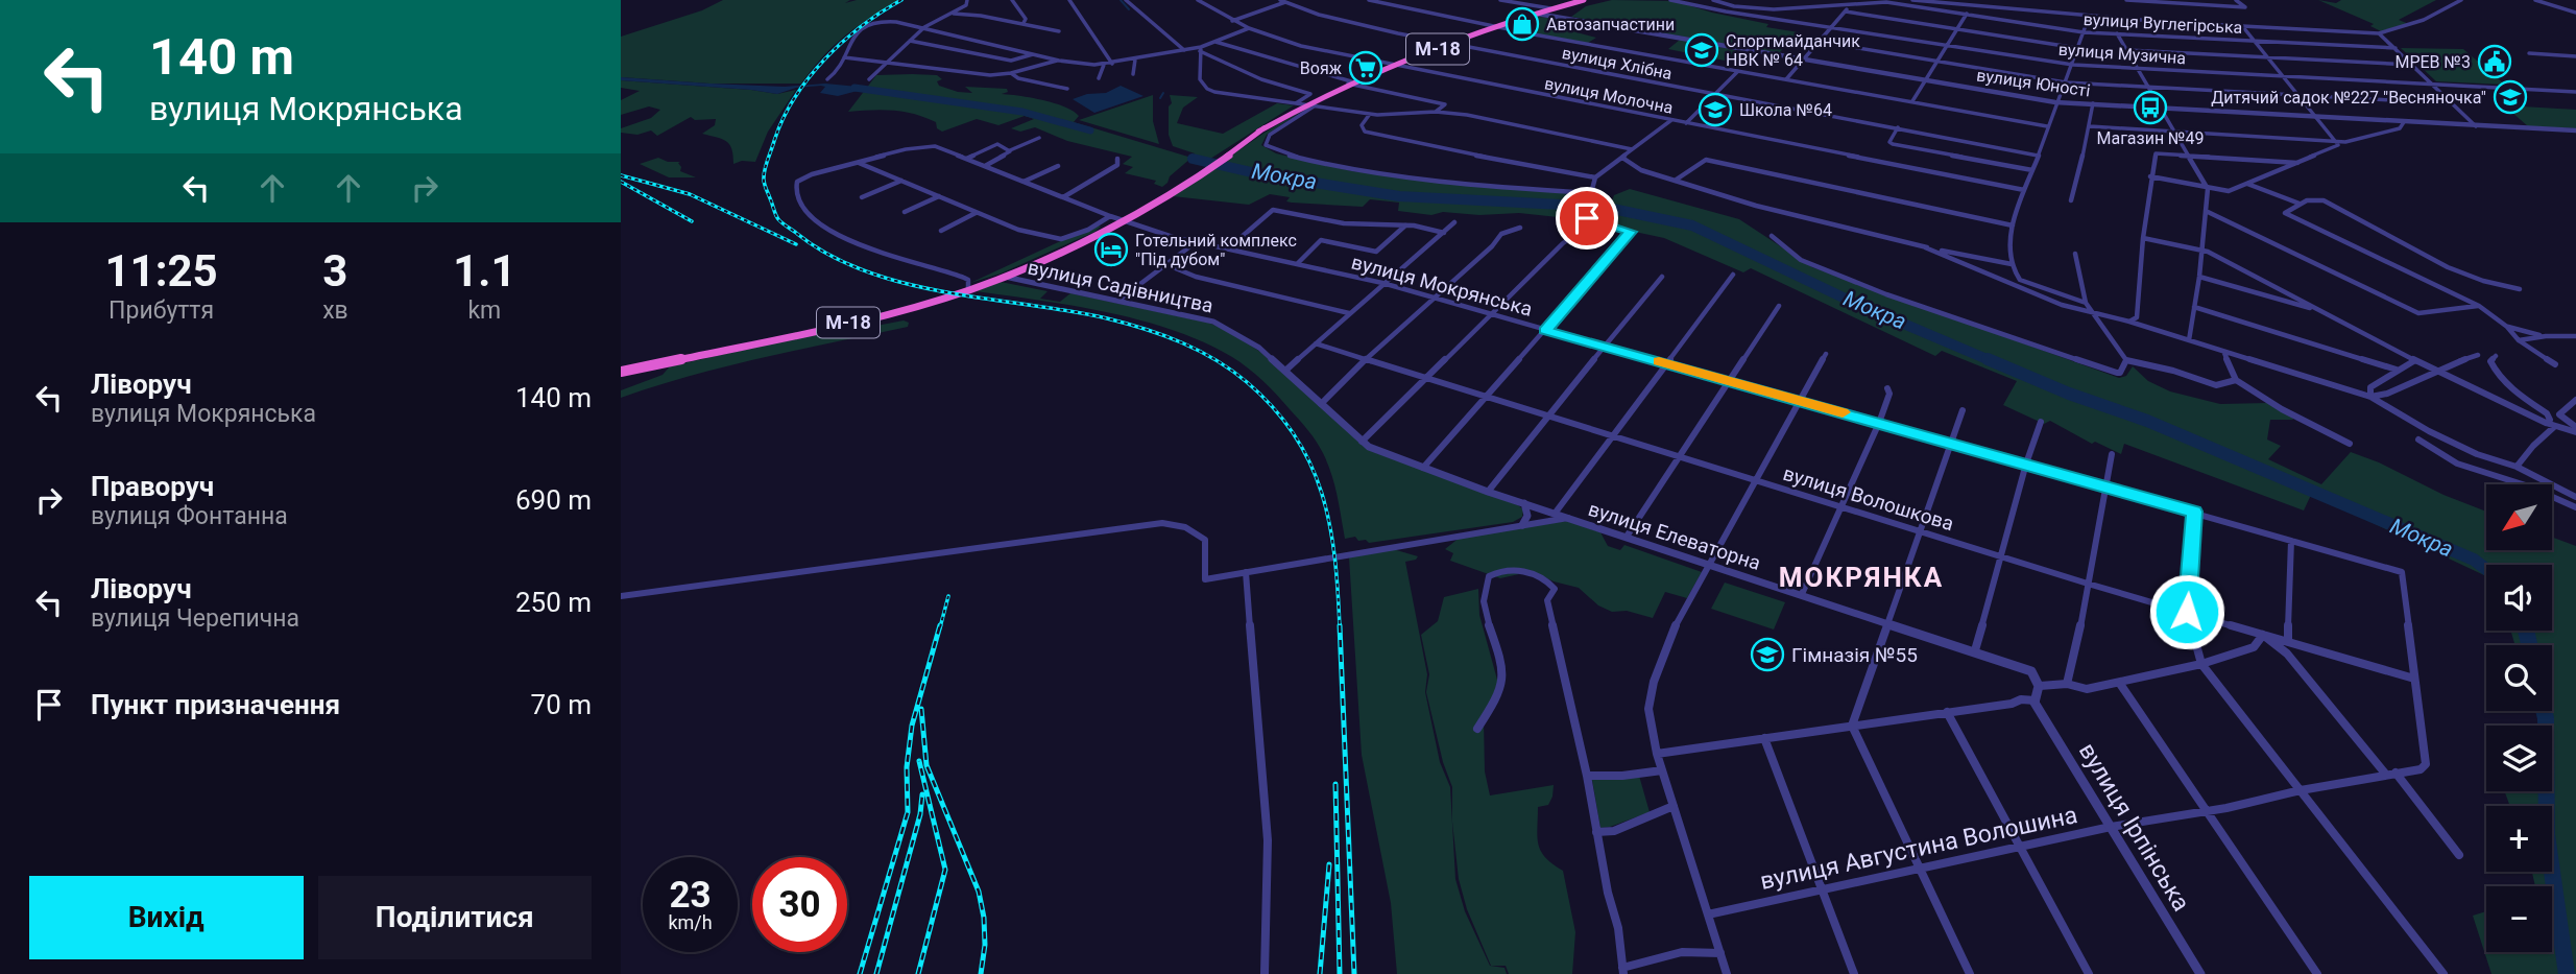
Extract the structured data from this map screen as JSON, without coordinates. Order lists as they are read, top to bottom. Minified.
{"streets":{"highway":["М-18"],"street":["вулиця Вуглегірська","вулиця Музична","вулиця Хлібна","вулиця Юності","вулиця Молочна","вулиця Мокрянська","вулиця Садівництва","вулиця Волошкова","вулиця Елеваторна","вулиця Ірпінська","вулиця Августина Волошина"]},"crossings":[["М-18","вулиця Хлібна"],["М-18","вулиця Юності"],["М-18","вулиця Молочна"],["М-18","вулиця Мокрянська"],["М-18","вулиця Садівництва"],["вулиця Мокрянська","вулиця Волошкова"],["вулиця Мокрянська","вулиця Августина Волошина"],["вулиця Садівництва","вулиця Елеваторна"],["вулиця Волошкова","вулиця Августина Волошина"],["вулиця Ірпінська","вулиця Августина Волошина"]],"districts":["МОКРЯНКА"],"water":["Мокра"],"places":{"shop":["Автозапчастини"],"school or university":["Спортмайданчик НВК № 64","Дитячий садок №227 \"Весняночка\"","Школа №64","Гімназія №55"],"public building":["МРЕВ №3"],"supermarket":["Вояж"],"bus stop":["Магазин №49"],"hotel":["Готельний комплекс \"Під дубом\""]},"north":"bottom left","page":{"turn":["140 m","вулиця Мокрянська"],"eta":["11:25","Прибуття","3","хв","1.1","km"],"list":[{"name":"Ліворуч","note":"вулиця Мокрянська","value":"140 m"},{"name":"Праворуч","note":"вулиця Фонтанна","value":"690 m"},{"name":"Ліворуч","note":"вулиця Черепична","value":"250 m"},{"name":"Пункт призначення","value":"70 m"}],"map_buttons":["+","−"],"speed":"23 km/h","limit":"30","buttons":["Вихід","Поділитися"]}}
